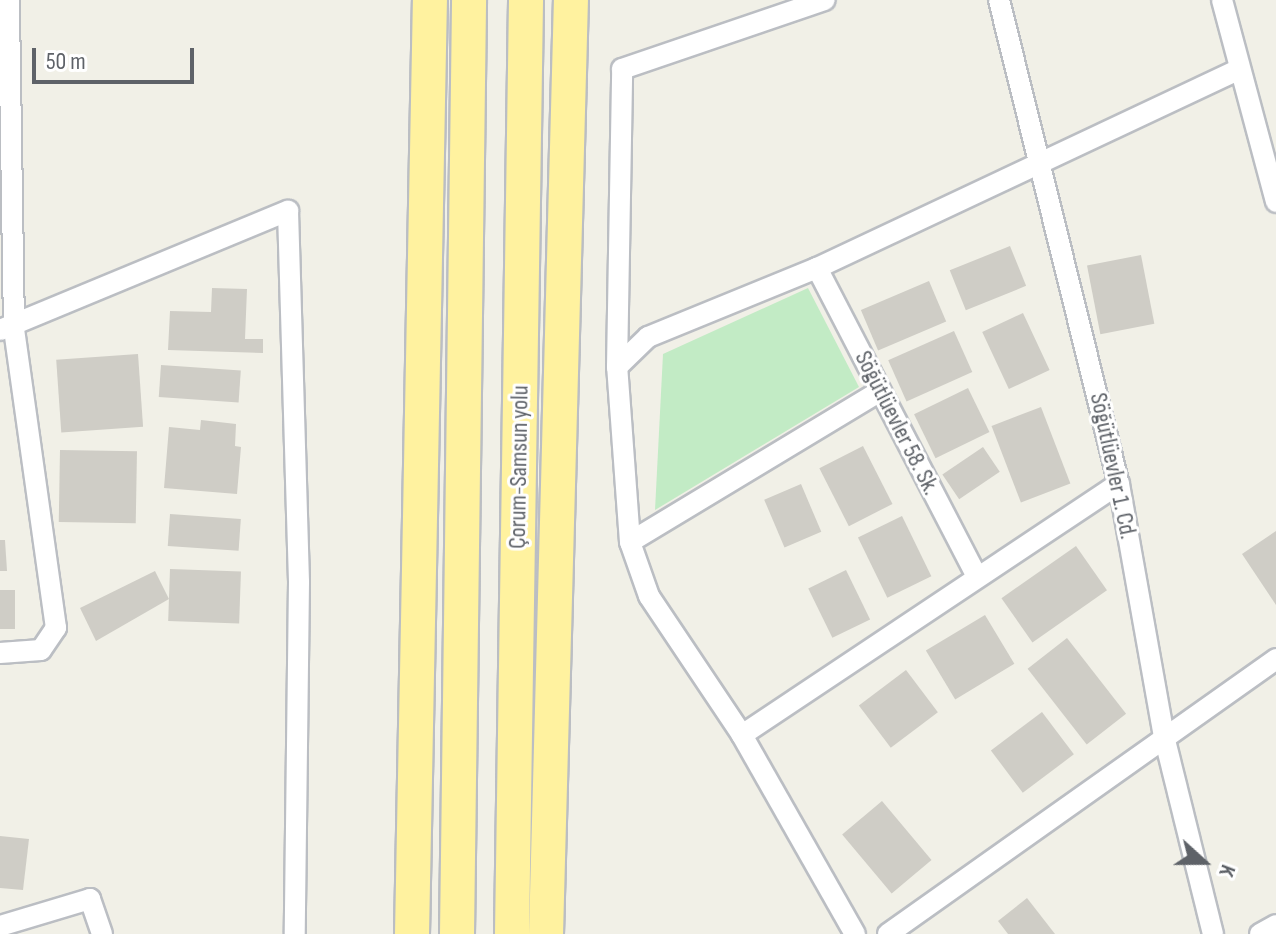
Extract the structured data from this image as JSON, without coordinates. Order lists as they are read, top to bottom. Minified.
{"streets":{"highway":["Çorum-Samsun yolu"],"street":["Söğütlüevler 58. Sk.","Söğütlüevler 1. Cd."]},"scale_bar":"50 m","north":"right"}
